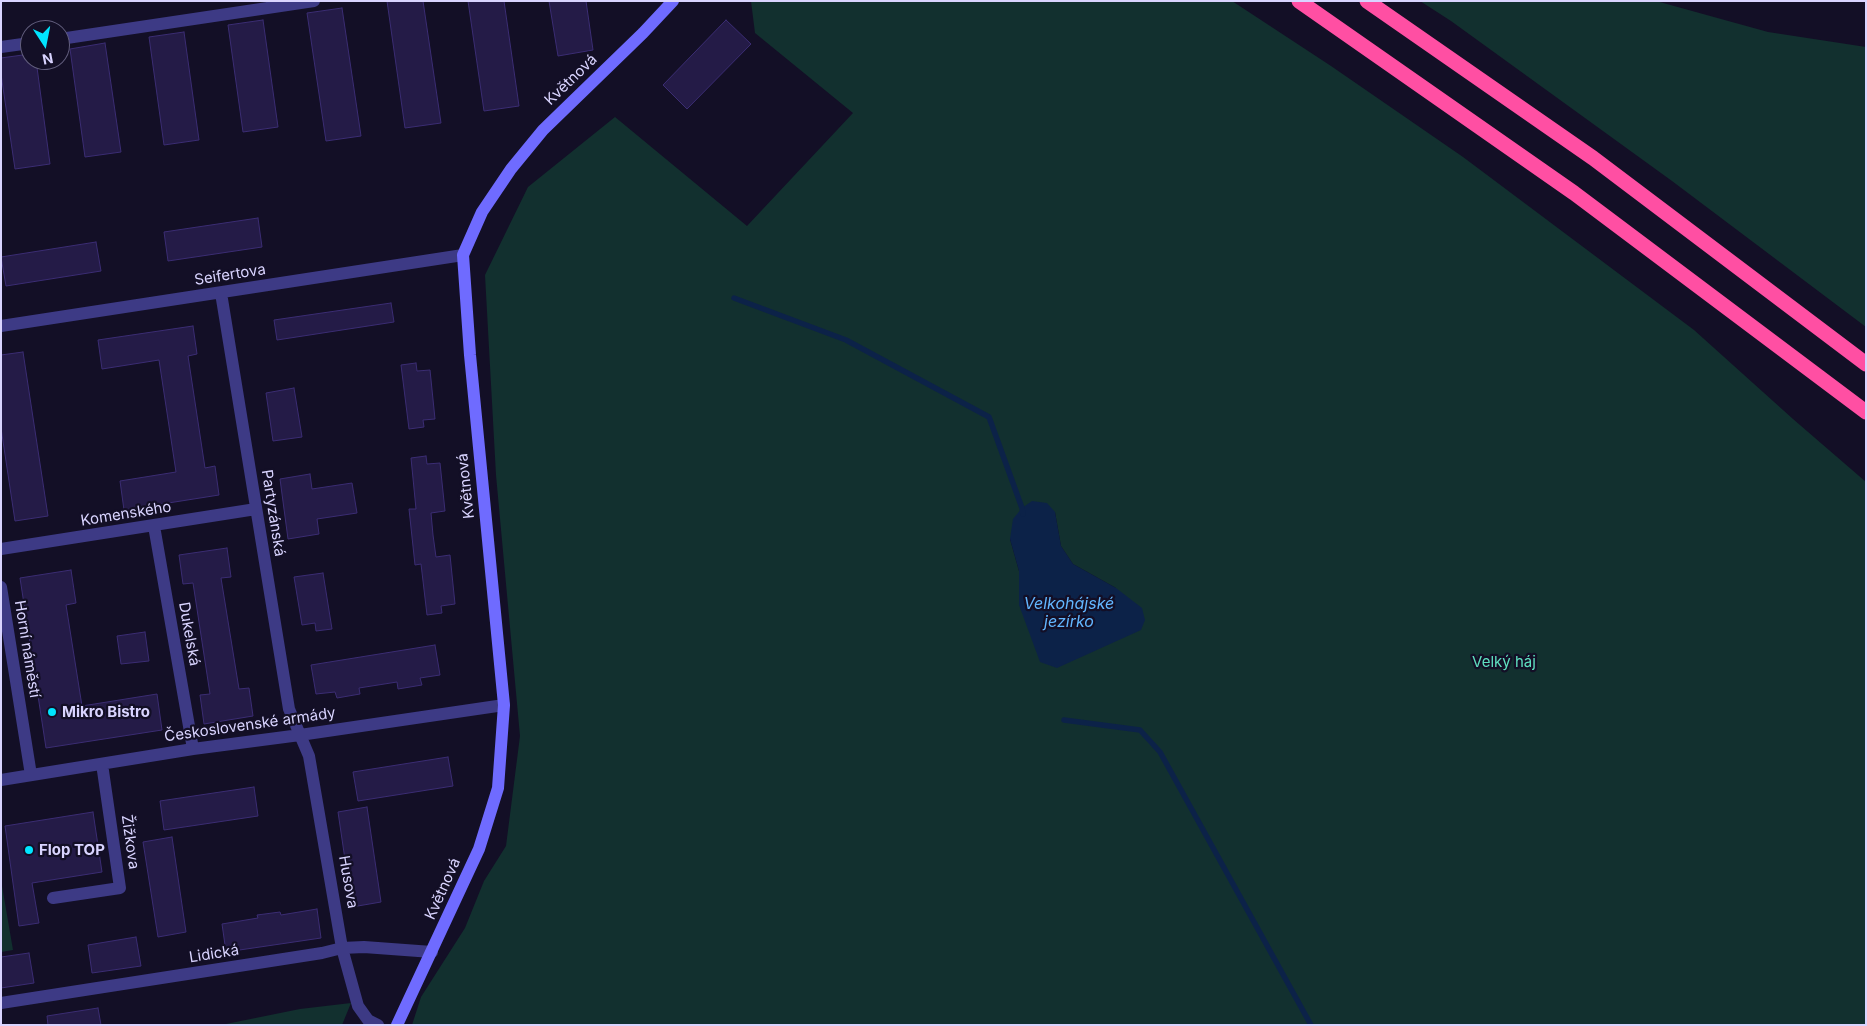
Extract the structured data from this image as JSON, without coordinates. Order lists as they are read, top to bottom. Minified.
{"streets":{"street":["Květnová","Seifertova","Partyzánská","Komenského","Dukelská","Horní náměstí","Československé armády","Žižkova","Husova","Lidická"]},"crossings":[["Květnová","Seifertova"],["Květnová","Československé armády"],["Květnová","Lidická"],["Seifertova","Partyzánská"],["Partyzánská","Komenského"],["Partyzánská","Československé armády"],["Partyzánská","Husova"],["Komenského","Dukelská"],["Dukelská","Československé armády"],["Horní náměstí","Československé armády"],["Československé armády","Žižkova"],["Československé armády","Husova"],["Husova","Lidická"]],"water":["Velkohájské jezírko"],"parks":["Velký háj"],"places":["Mikro Bistro","Flop TOP"],"north":"bottom"}
